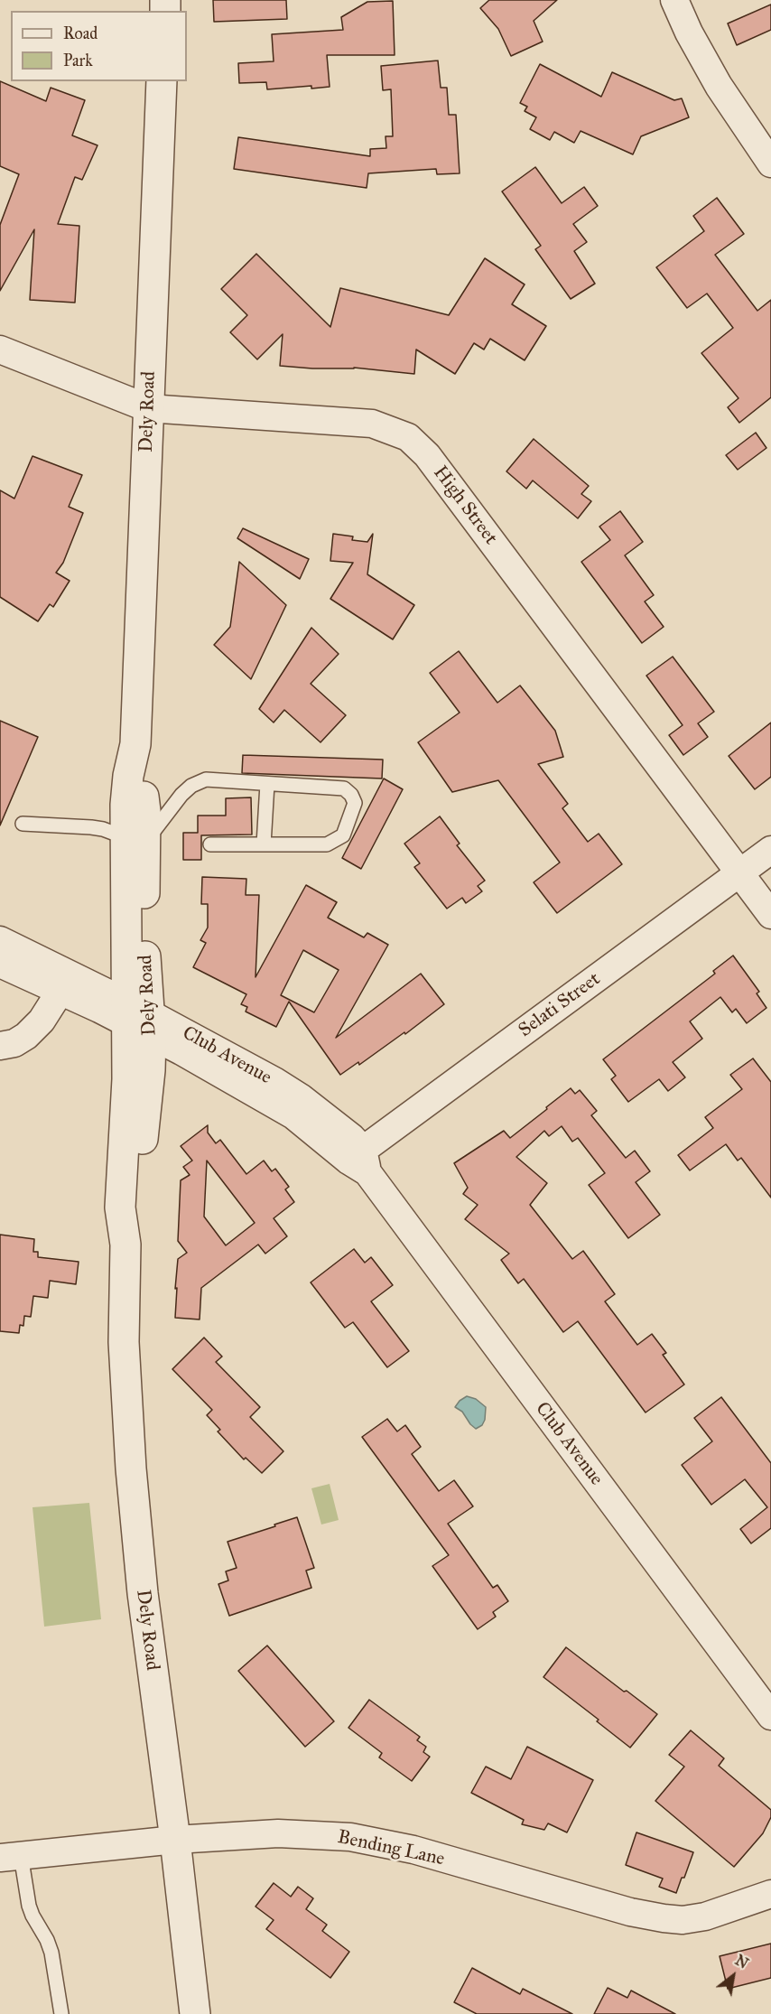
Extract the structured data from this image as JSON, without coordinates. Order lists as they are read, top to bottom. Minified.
{"streets":{"street":["Dely Road","High Street","Selati Street","Club Avenue","Bending Lane"]},"crossings":[["Dely Road","High Street"],["Dely Road","Club Avenue"],["Dely Road","Bending Lane"],["High Street","Selati Street"],["Selati Street","Club Avenue"]],"legend":["Road","Park"],"north":"top right"}
